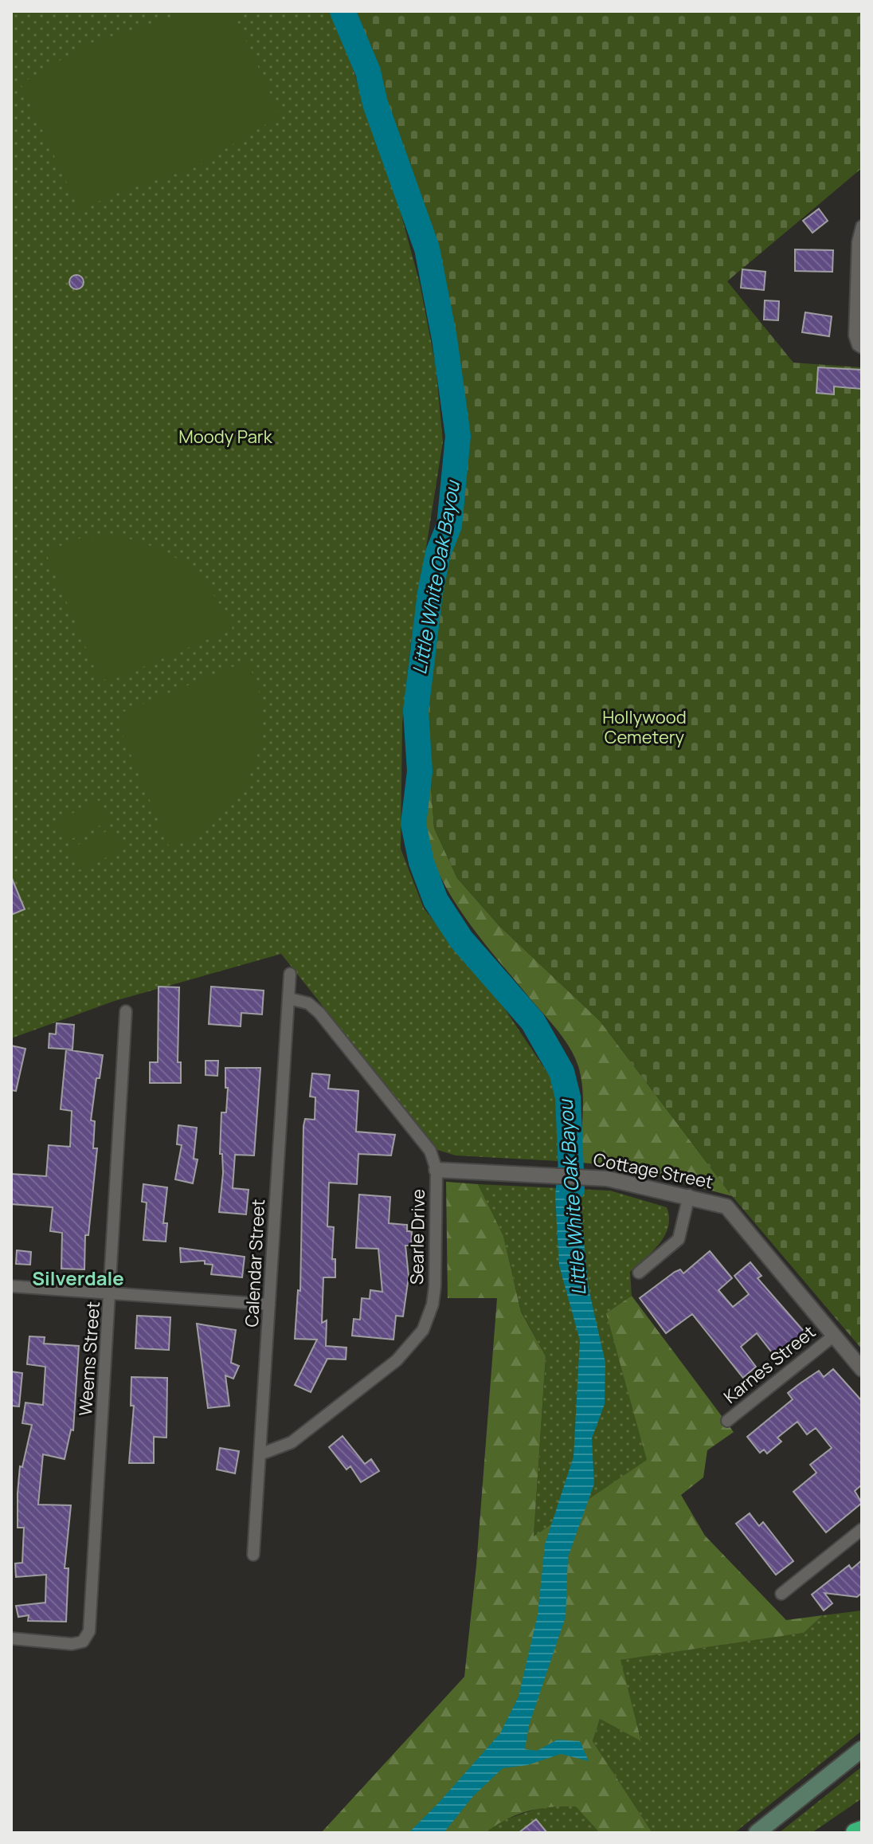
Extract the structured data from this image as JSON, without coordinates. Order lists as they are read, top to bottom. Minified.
{"streets":{"street":["Cottage Street","Searle Drive","Calendar Street","Weems Street","Karnes Street"]},"crossings":[["Cottage Street","Searle Drive"],["Cottage Street","Karnes Street"],["Searle Drive","Calendar Street"]],"districts":["Silverdale"],"water":["Little White Oak Bayou"],"parks":["Moody Park","Hollywood Cemetery"]}
